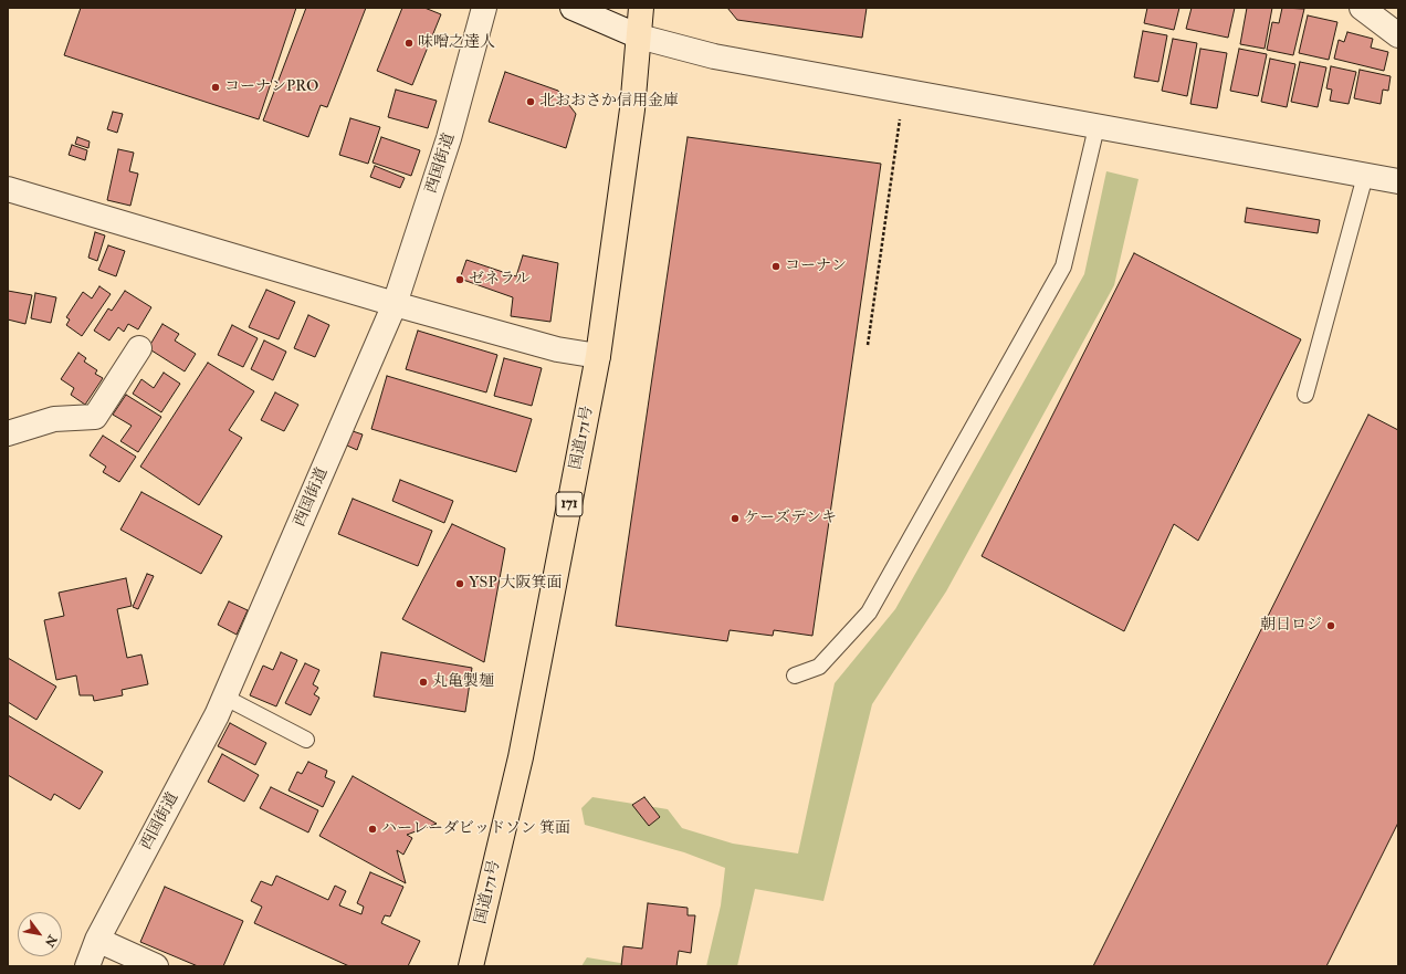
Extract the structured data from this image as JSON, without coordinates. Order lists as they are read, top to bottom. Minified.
{"streets":{"highway":["国道171号","171"],"street":["西国街道"]},"places":["味噌之達人","コーナンPRO","北おおさか信用金庫","コーナン","ゼネラル","ケーズデンキ","YSP 大阪箕面","朝日ロジ","丸亀製麺","ハーレーダビッドソン 箕面"],"north":"bottom right"}
